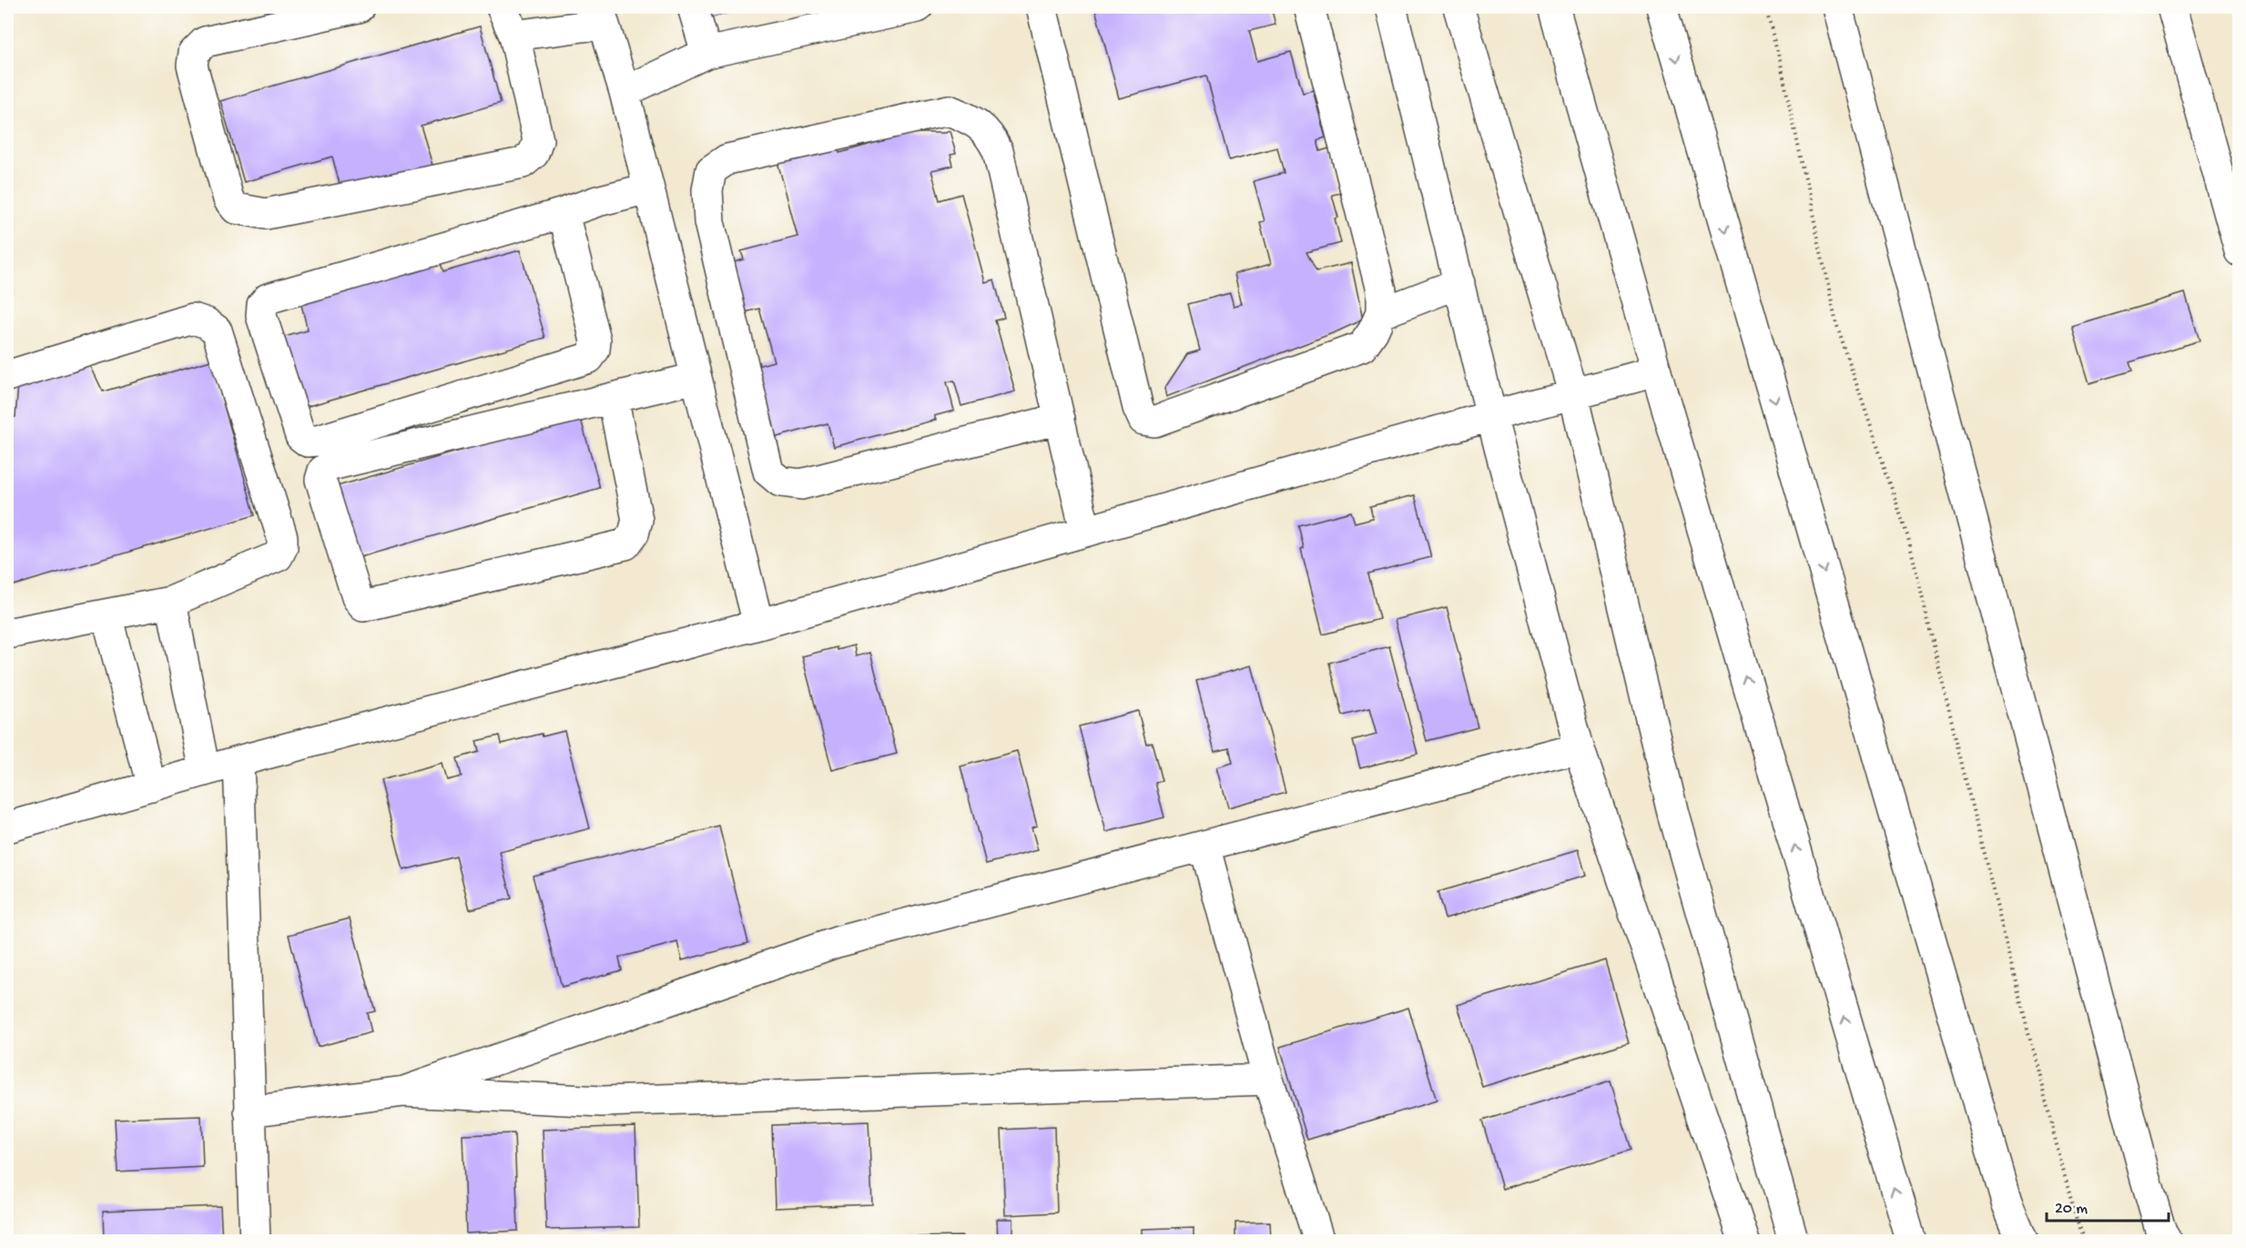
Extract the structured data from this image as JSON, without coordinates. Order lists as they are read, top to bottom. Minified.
{"scale_bar":"20 m"}
